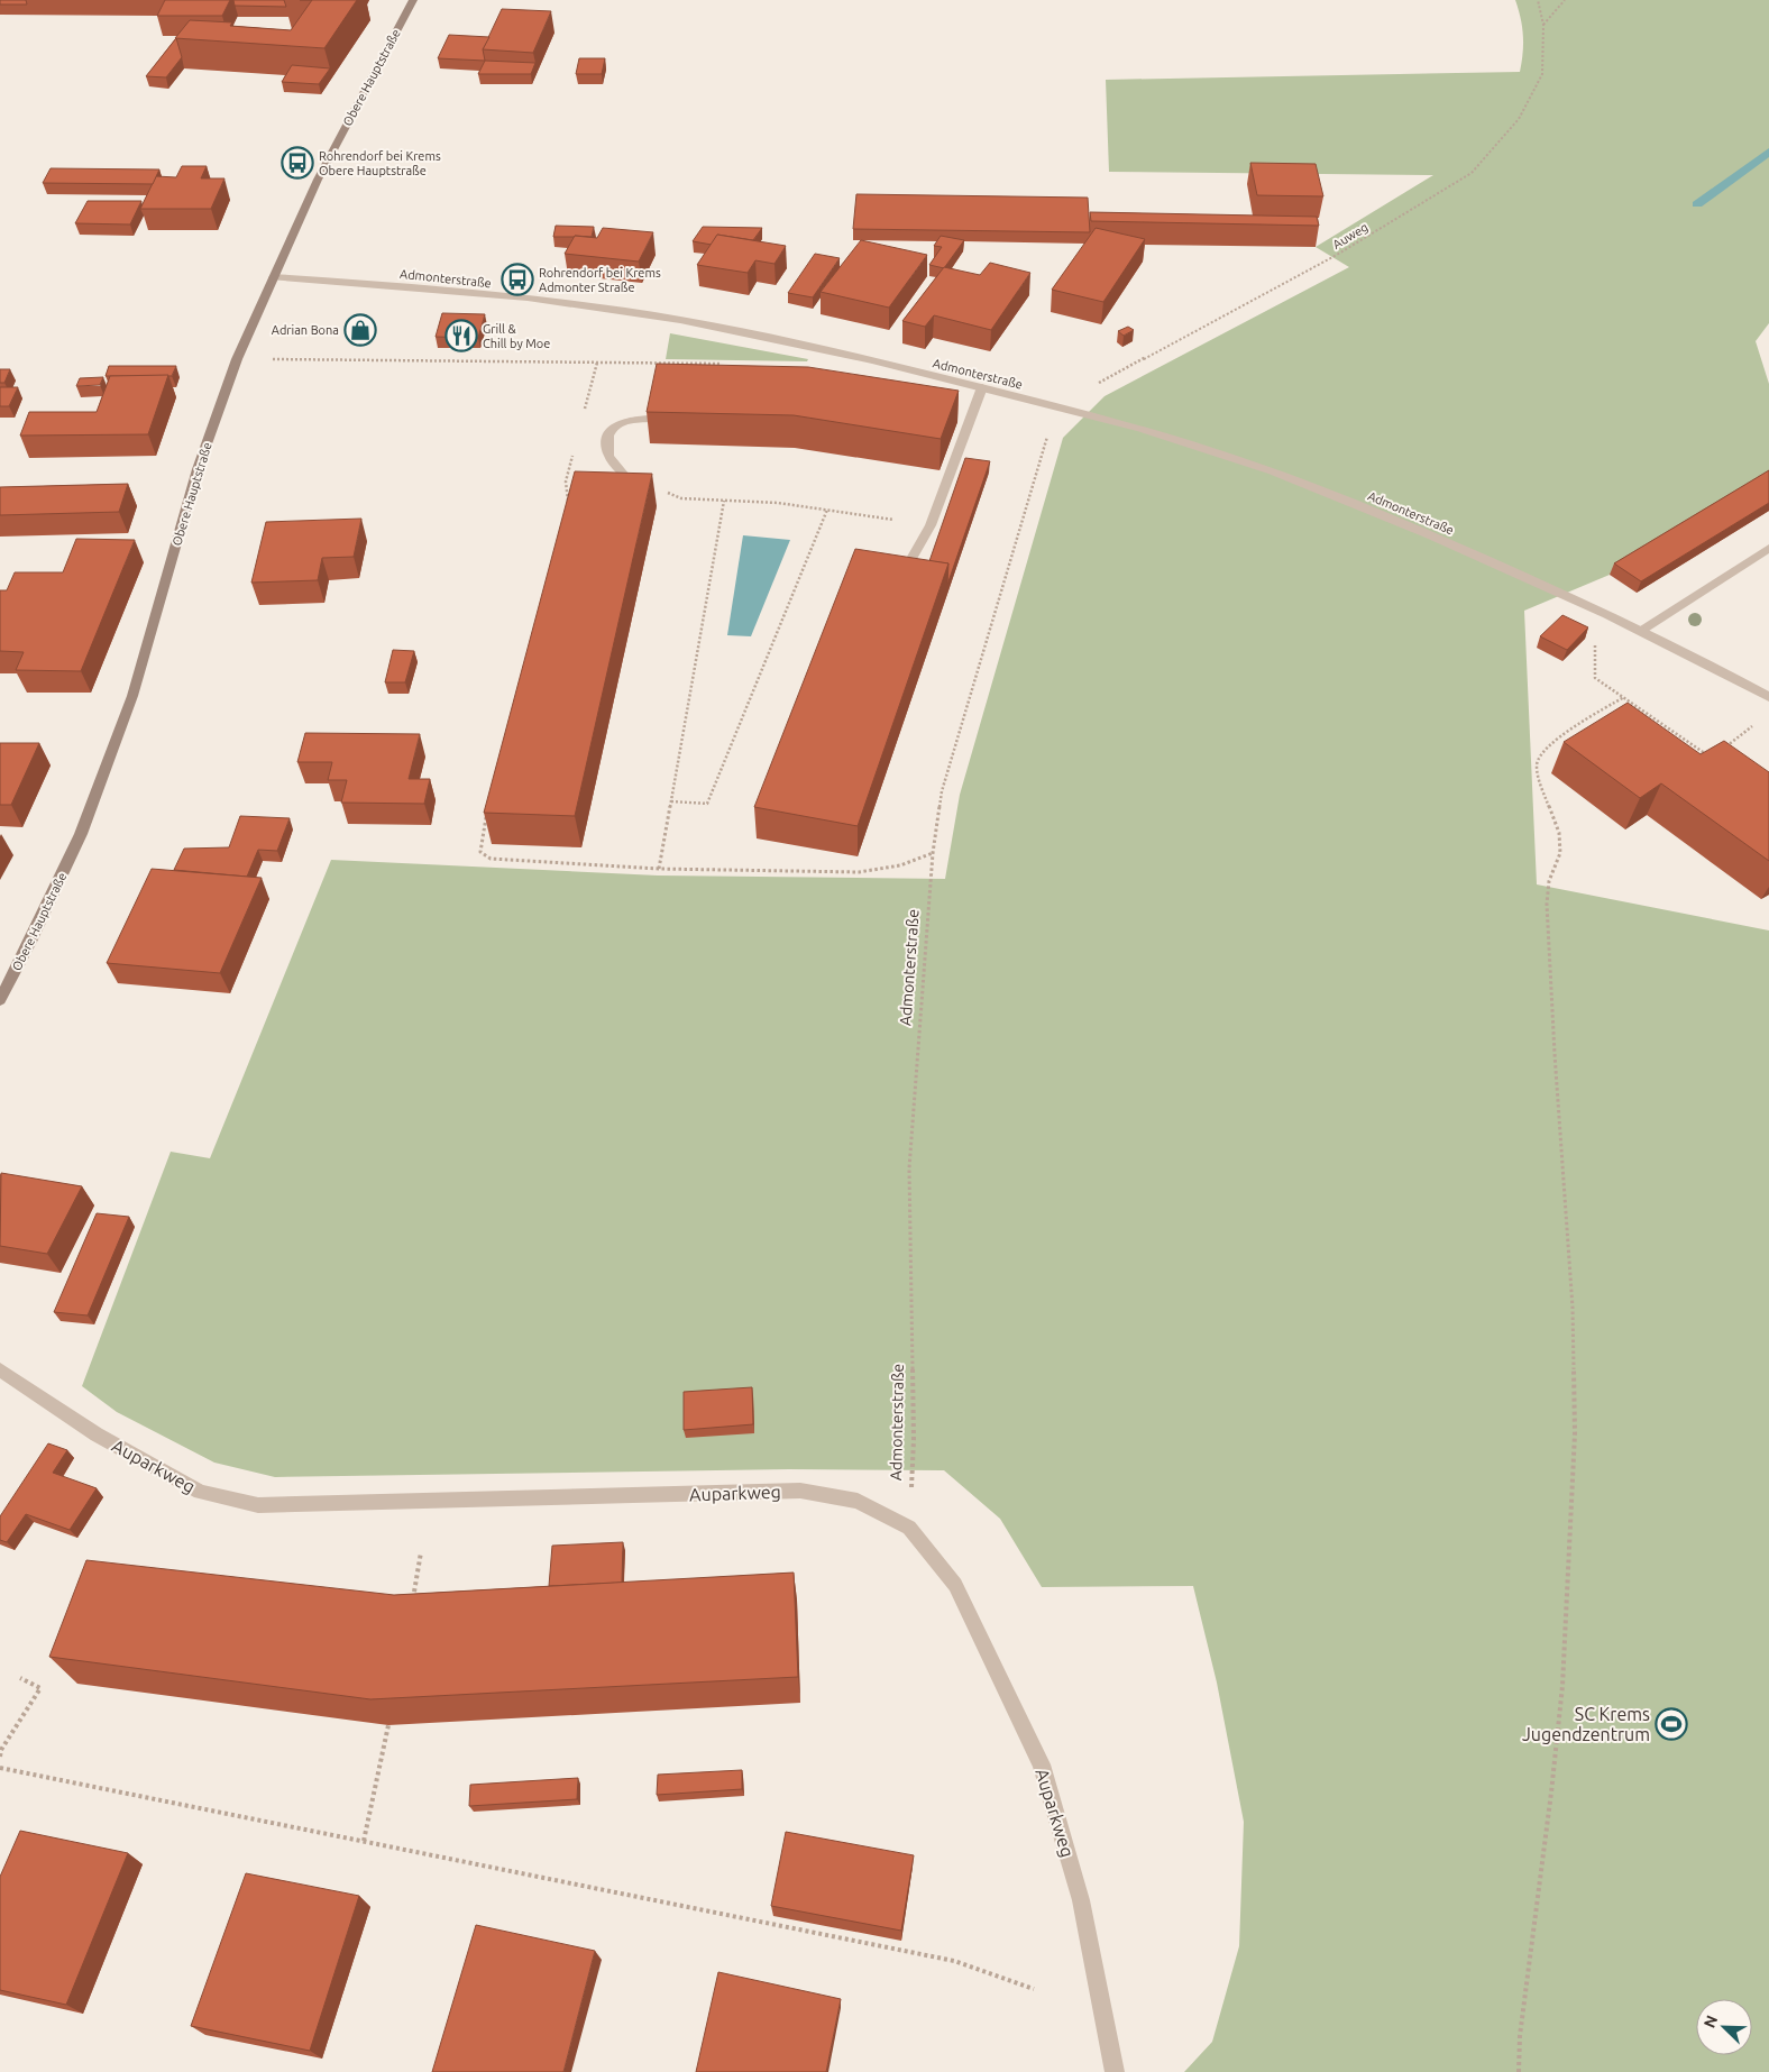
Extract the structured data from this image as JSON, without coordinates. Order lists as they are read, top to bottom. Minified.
{"streets":{"main road":["Obere Hauptstraße"],"street":["Admonterstraße","Auparkweg"],"path":["Auweg"]},"crossings":[["Obere Hauptstraße","Admonterstraße"],["Auweg","Admonterstraße"],["Admonterstraße","Auparkweg"]],"places":{"bus stop":["Rohrendorf bei Krems Obere Hauptstraße","Rohrendorf bei Krems Admonter Straße"],"shop":["Adrian Bona"],"restaurant":["Grill & Chill by Moe"],"sports":["SC Krems Jugendzentrum"]},"north":"top left"}
